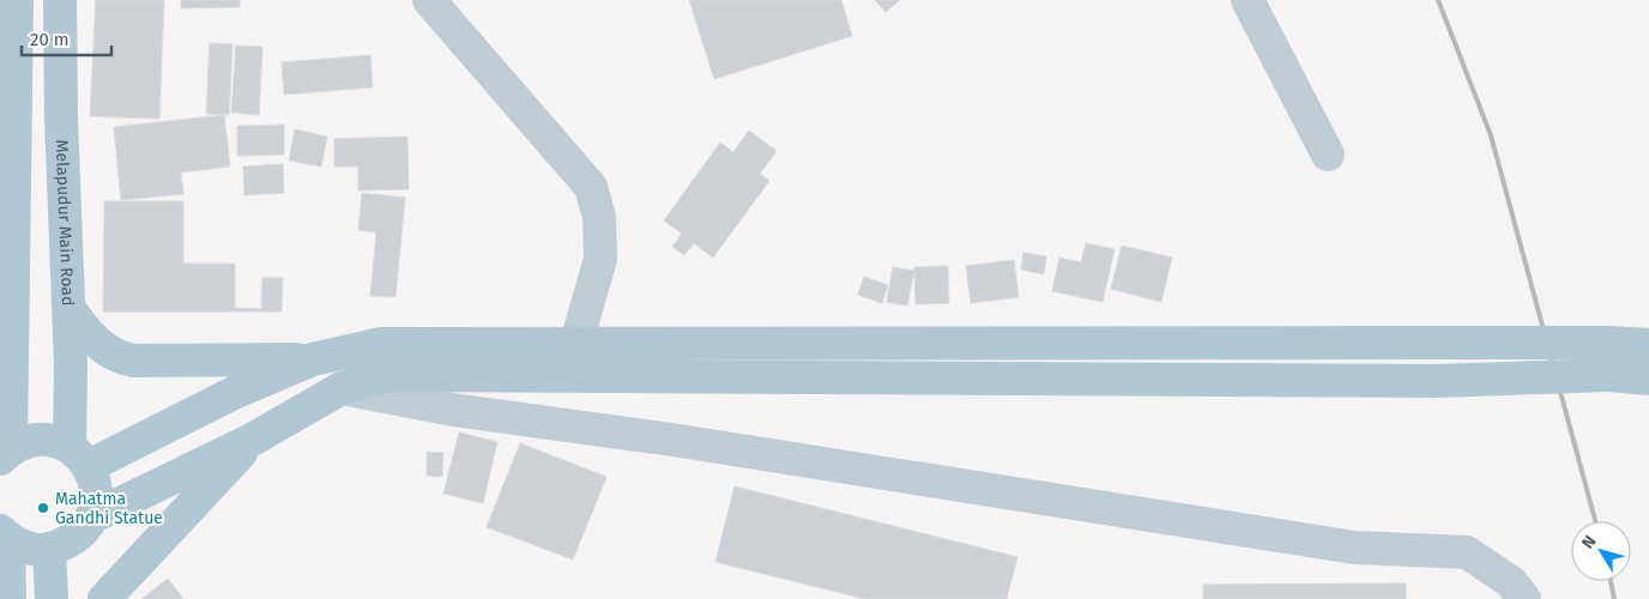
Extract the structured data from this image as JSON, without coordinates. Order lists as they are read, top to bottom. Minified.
{"streets":{"main road":["Melapudur Main Road"]},"places":["Mahatma Gandhi Statue"],"scale_bar":"20 m","north":"top left"}
